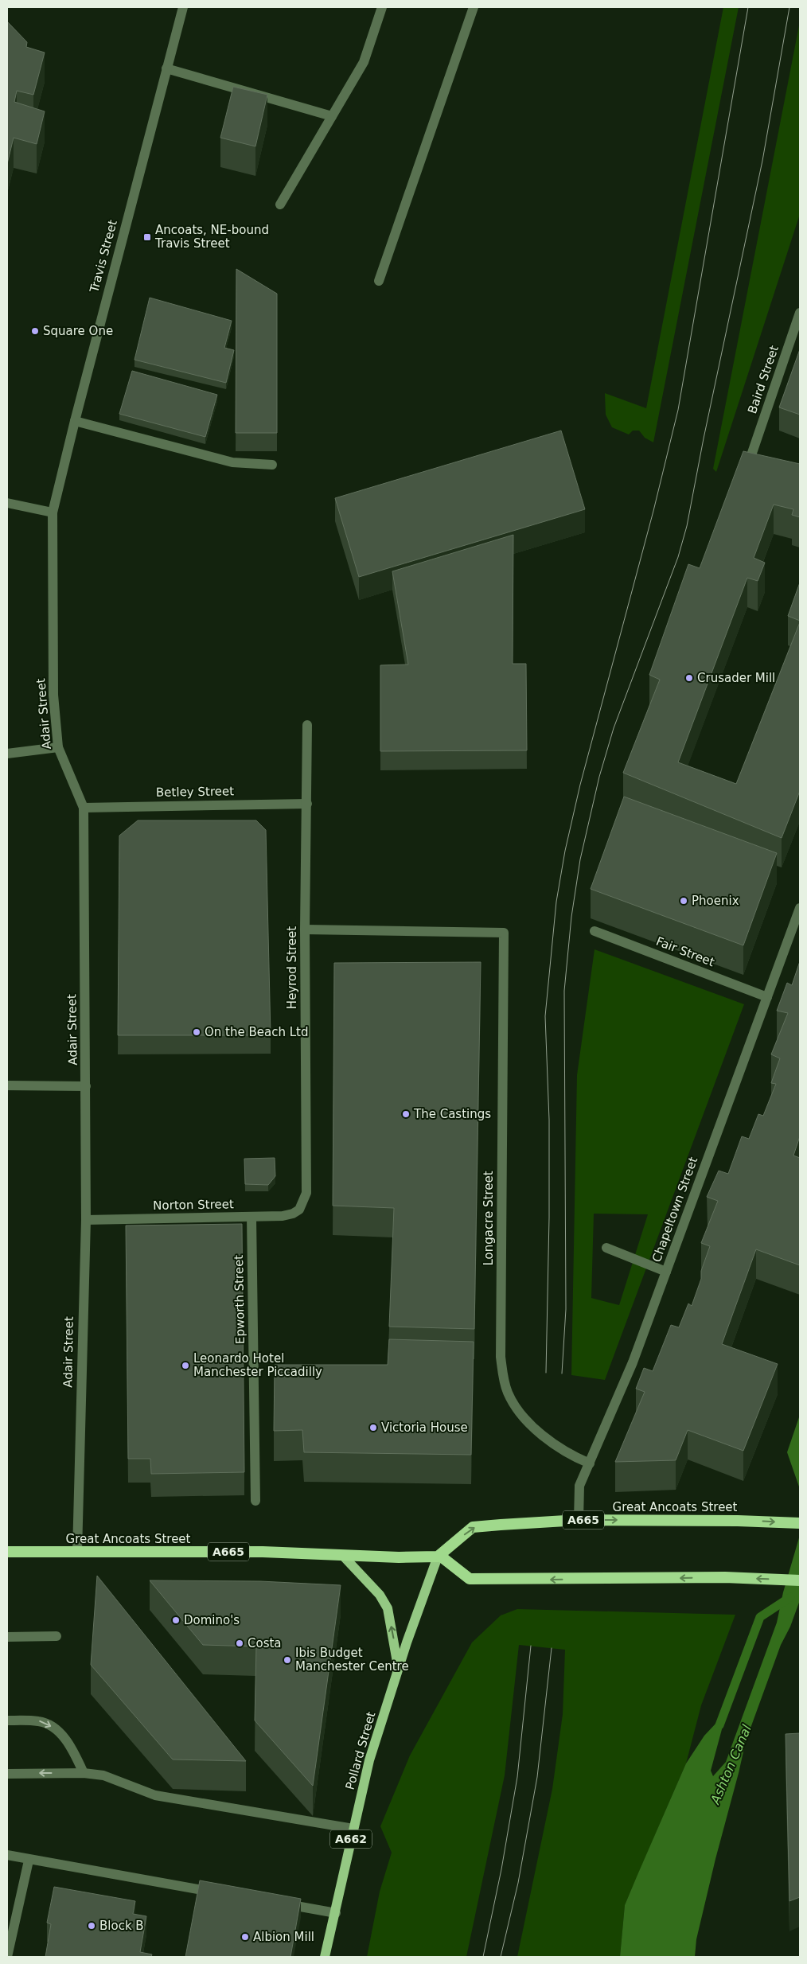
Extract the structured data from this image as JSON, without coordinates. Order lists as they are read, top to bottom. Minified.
{"streets":{"highway":["Great Ancoats Street","A665"],"main road":["Pollard Street","A662"],"street":["Travis Street","Baird Street","Adair Street","Betley Street","Fair Street","Heyrod Street","Norton Street","Chapeltown Street","Longacre Street","Epworth Street"]},"crossings":[["Travis Street","Adair Street"],["Adair Street","Betley Street"],["Adair Street","Norton Street"],["Adair Street","Great Ancoats Street"],["Betley Street","Heyrod Street"],["Fair Street","Chapeltown Street"],["Heyrod Street","Norton Street"],["Heyrod Street","Longacre Street"],["Norton Street","Epworth Street"],["Chapeltown Street","Longacre Street"],["Chapeltown Street","Great Ancoats Street"],["Great Ancoats Street","Pollard Street"]],"water":["Ashton Canal"],"places":{"transit":["Ancoats, NE-bound Travis Street"],"other":["Square One","Crusader Mill","Phoenix","On the Beach Ltd","The Castings","Leonardo Hotel Manchester Piccadilly","Victoria House","Domino's","Costa","Ibis Budget Manchester Centre","Block B","Albion Mill"]}}
